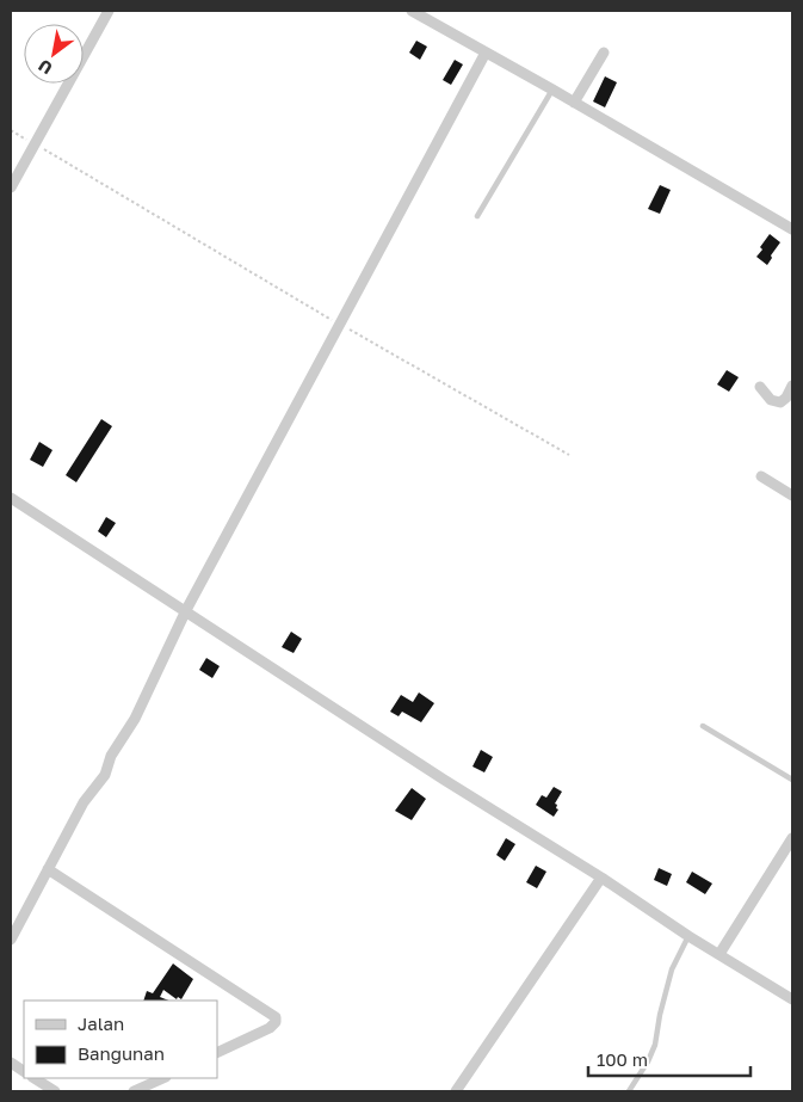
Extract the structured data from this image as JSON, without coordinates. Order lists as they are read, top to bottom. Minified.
{"legend":["Jalan","Bangunan"],"scale_bar":"100 m","north":"bottom left"}
